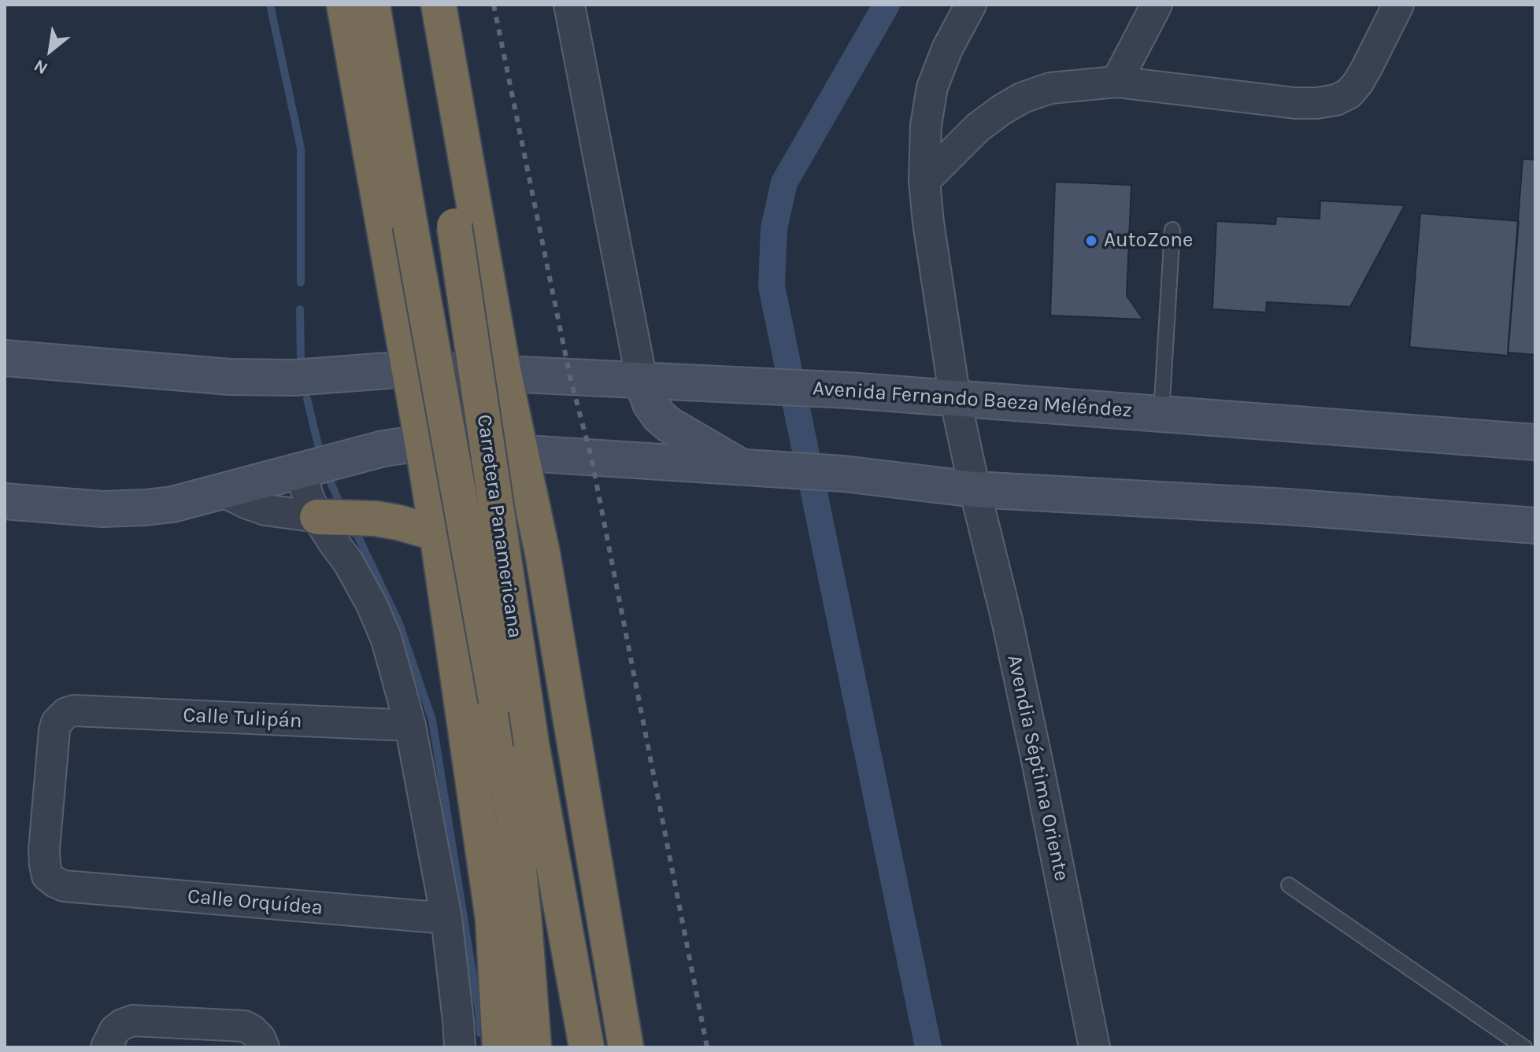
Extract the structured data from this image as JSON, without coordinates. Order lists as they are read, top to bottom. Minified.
{"streets":{"highway":["Carretera Panamericana"],"main road":["Avenida Fernando Baeza Meléndez"],"street":["Calle Tulipán","Avendia Séptima Oriente","Calle Orquídea"]},"crossings":[["Avenida Fernando Baeza Meléndez","Avendia Séptima Oriente"],["Calle Tulipán","Calle Orquídea"]],"places":["AutoZone"],"north":"bottom left"}
